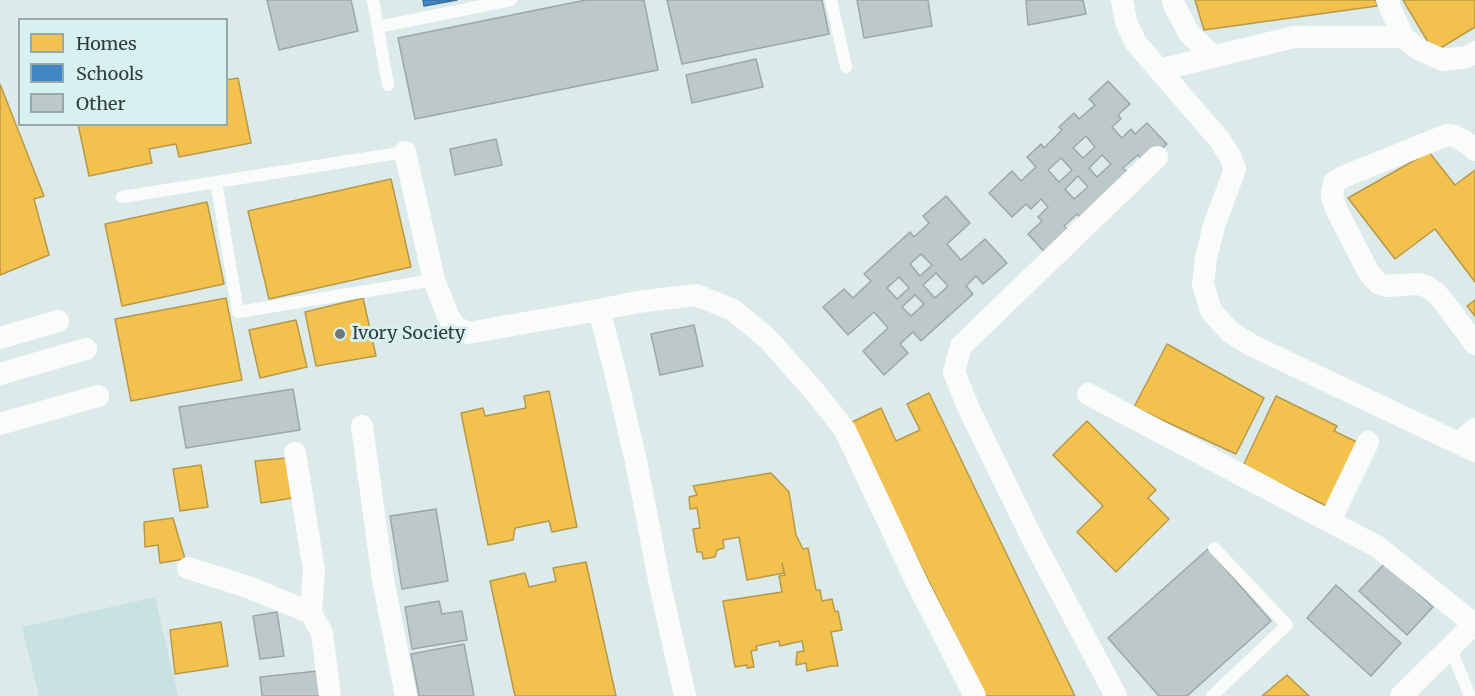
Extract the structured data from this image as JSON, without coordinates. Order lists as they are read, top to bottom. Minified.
{"places":["Ivory Society"],"legend":["Homes","Schools","Other"]}
